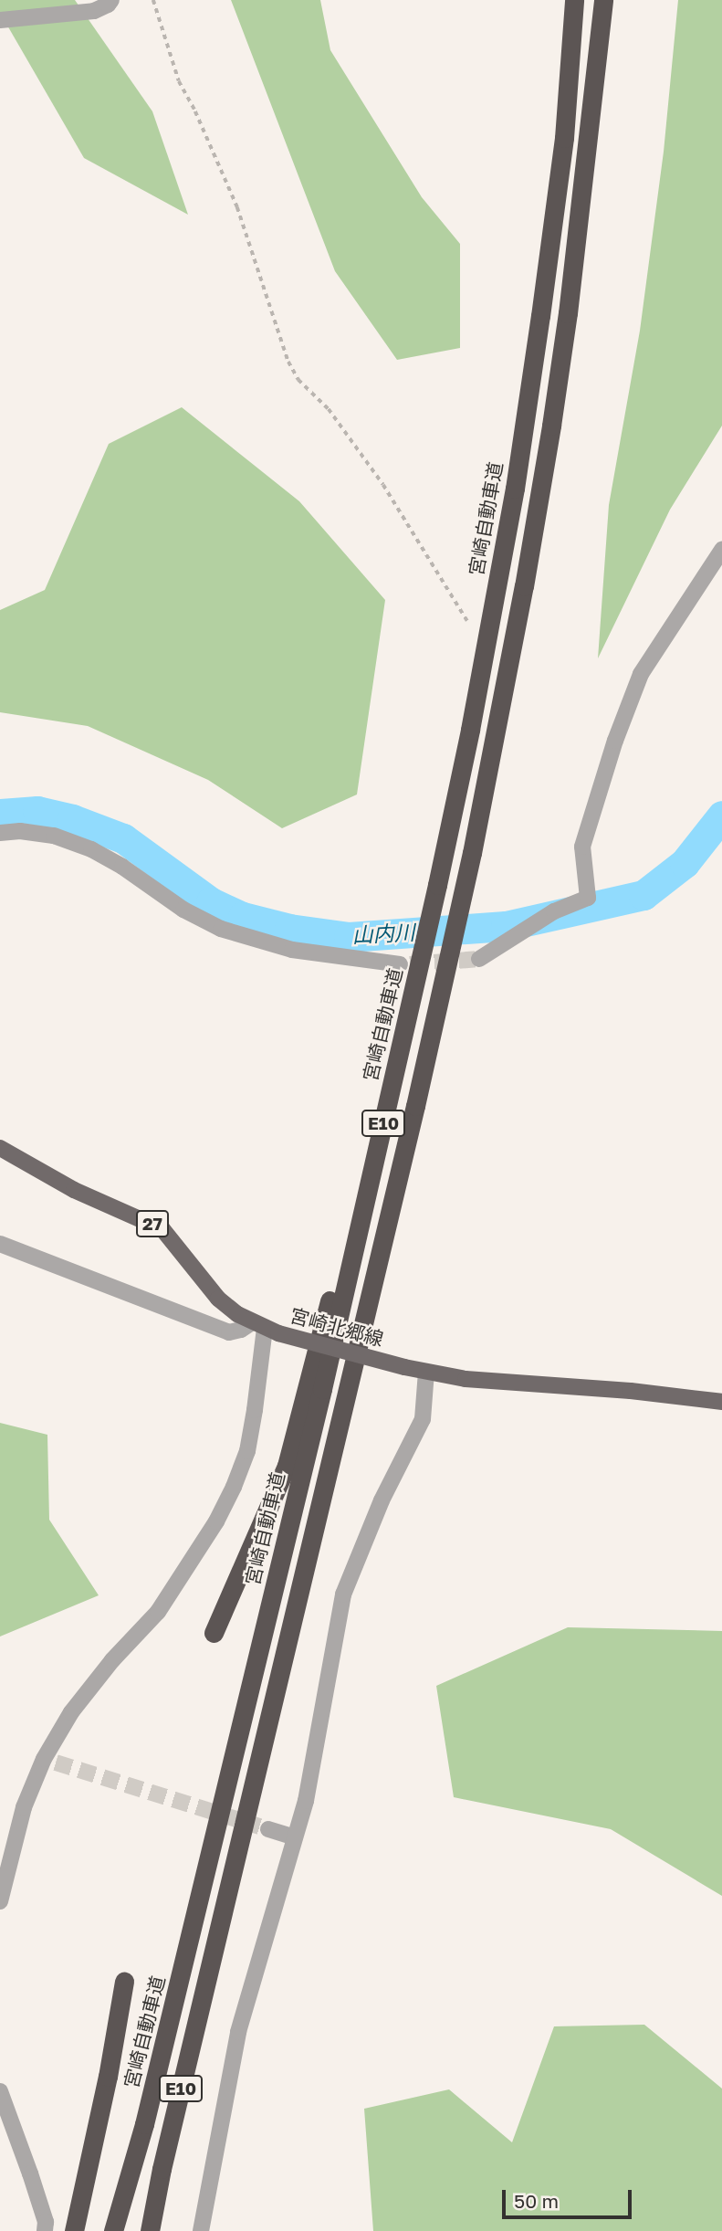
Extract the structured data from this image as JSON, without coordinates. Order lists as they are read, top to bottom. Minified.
{"streets":{"highway":["宮崎自動車道","E10"],"main road":["27","宮崎北郷線"]},"water":["山内川"],"scale_bar":"50 m"}
